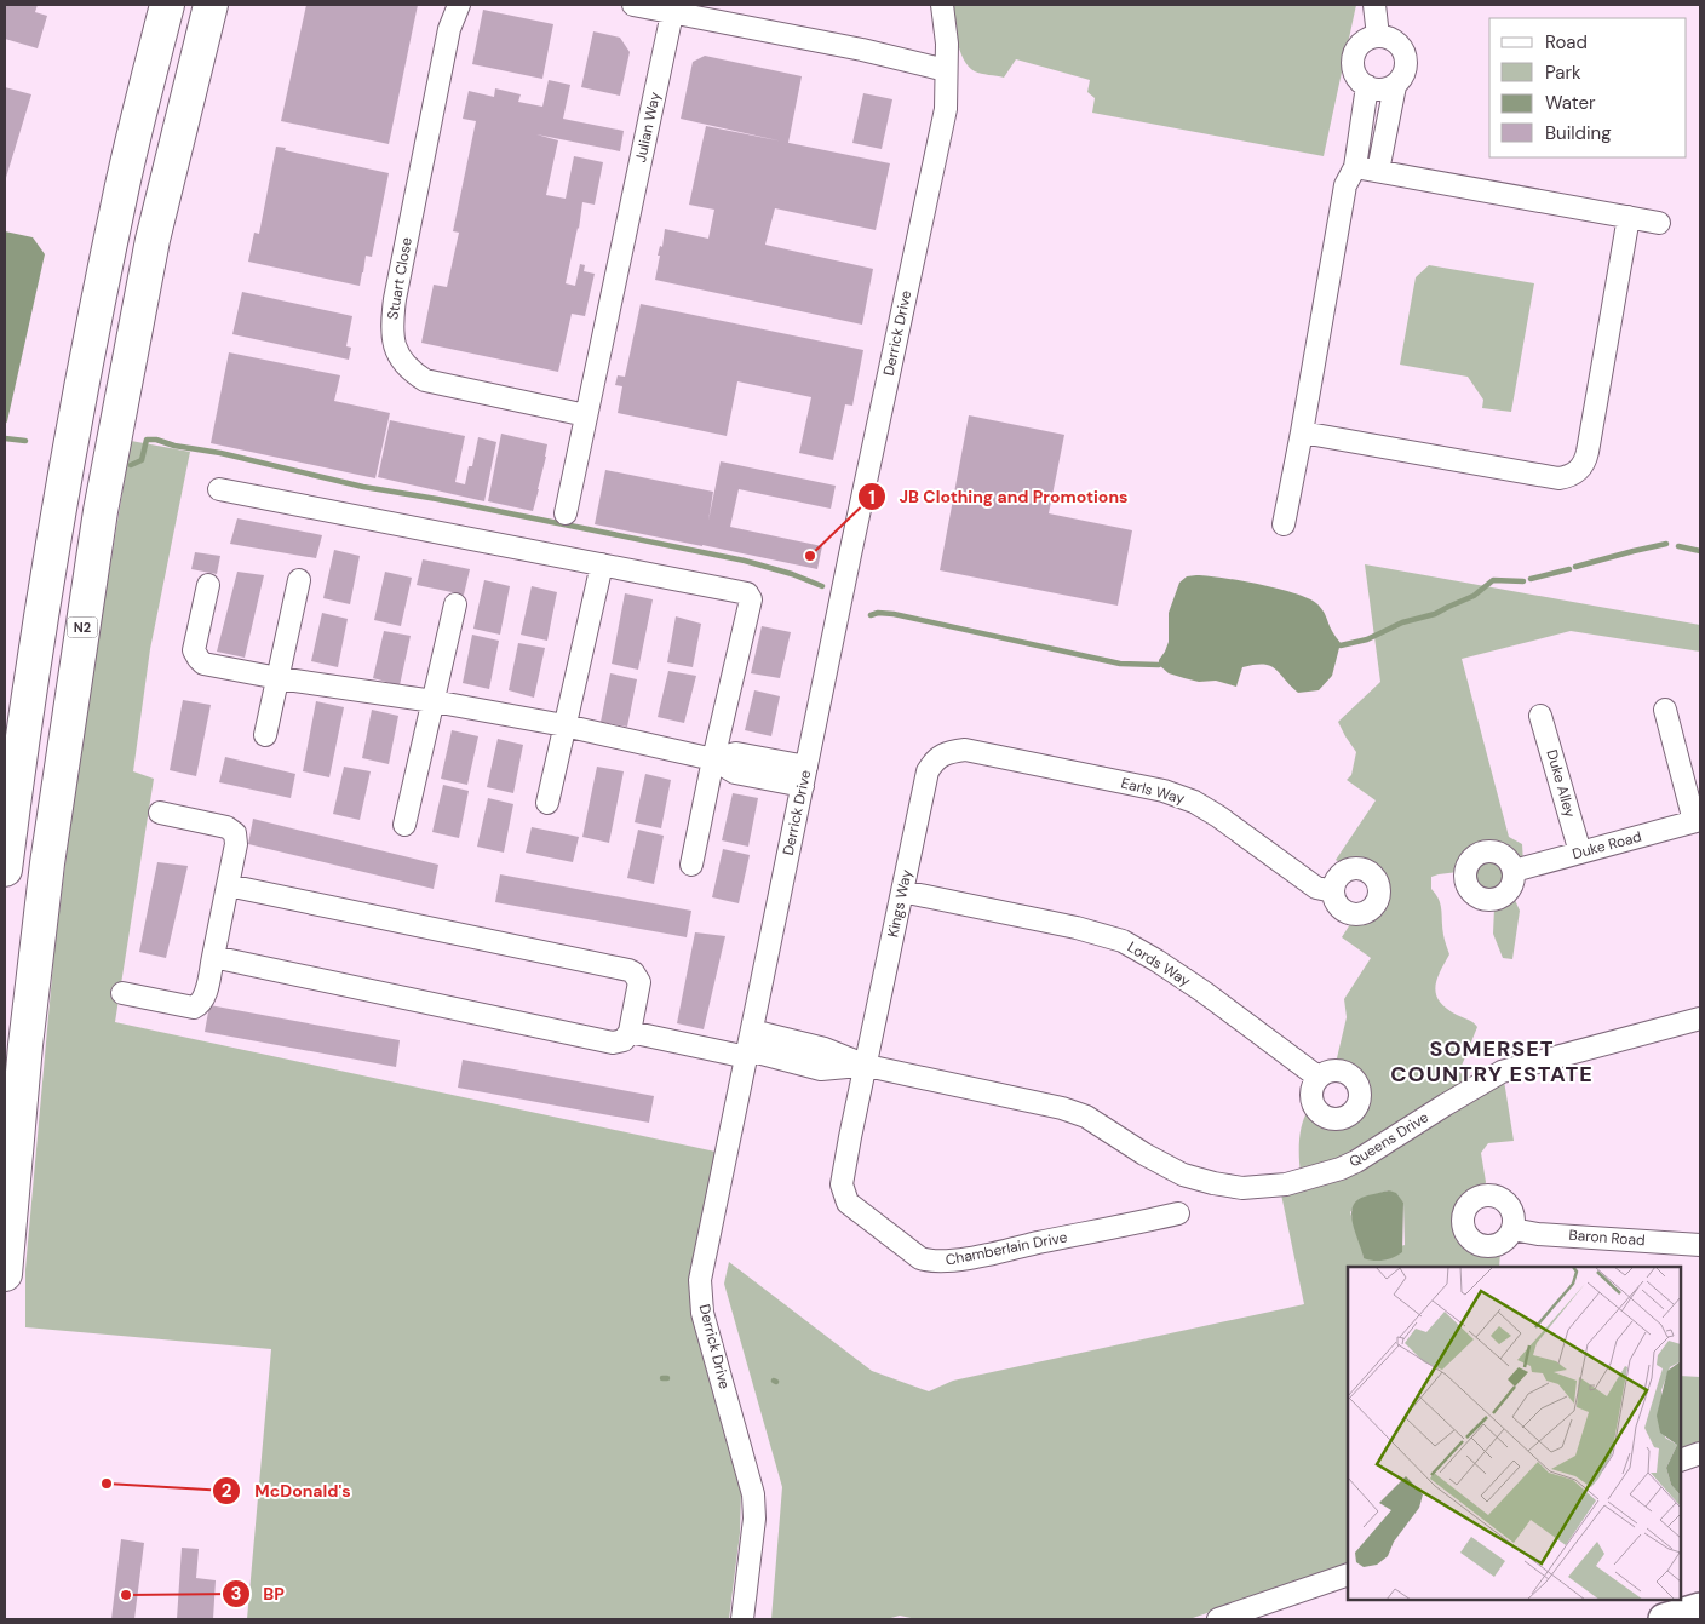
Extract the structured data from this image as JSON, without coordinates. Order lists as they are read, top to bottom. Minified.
{"streets":{"highway":["N2"],"street":["Julian Way","Stuart Close","Derrick Drive","Duke Alley","Earls Way","Duke Road","Kings Way","Lords Way","Queens Drive","Baron Road","Chamberlain Drive"]},"crossings":[["Julian Way","Stuart Close"],["Derrick Drive","Queens Drive"],["Duke Alley","Duke Road"],["Earls Way","Kings Way"],["Kings Way","Lords Way"],["Kings Way","Queens Drive"],["Kings Way","Chamberlain Drive"],["Queens Drive","Chamberlain Drive"]],"districts":["SOMERSET COUNTRY ESTATE"],"places":["JB Clothing and Promotions","McDonald's","BP"],"legend":["Road","Park","Water","Building"]}
